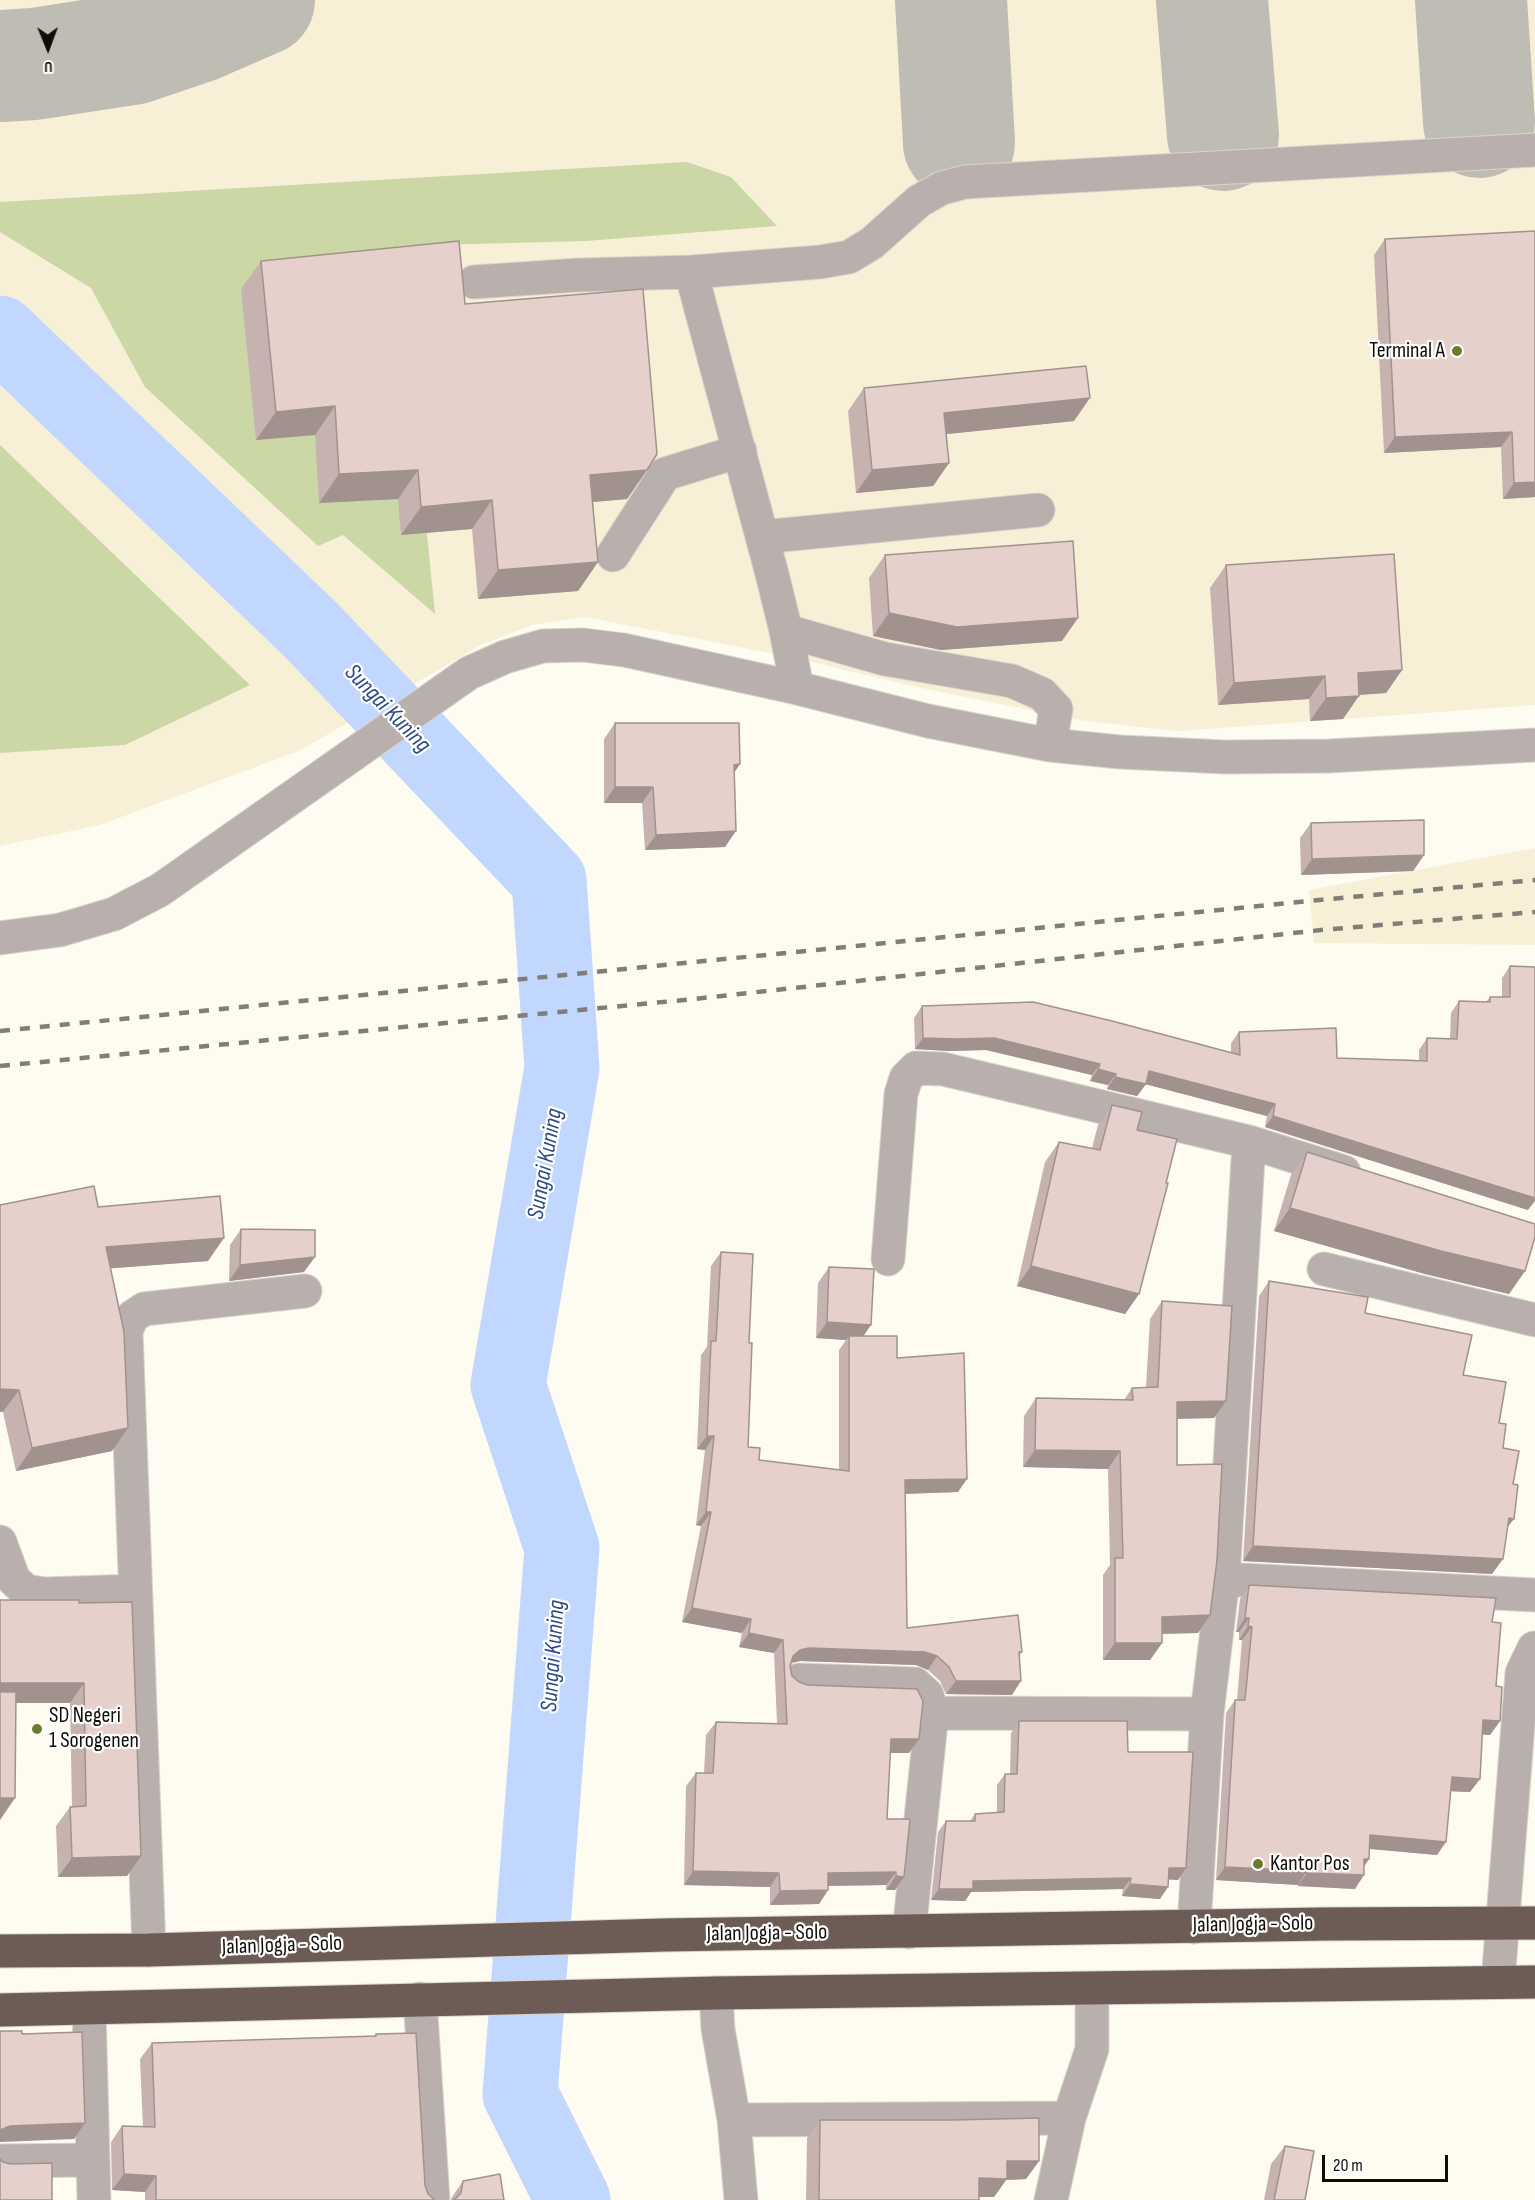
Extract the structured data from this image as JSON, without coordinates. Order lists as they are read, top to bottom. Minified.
{"streets":{"highway":["Jalan Jogja - Solo"]},"water":["Sungai Kuning"],"places":["Terminal A","SD Negeri 1 Sorogenen","Kantor Pos"],"scale_bar":"20 m","north":"bottom"}
